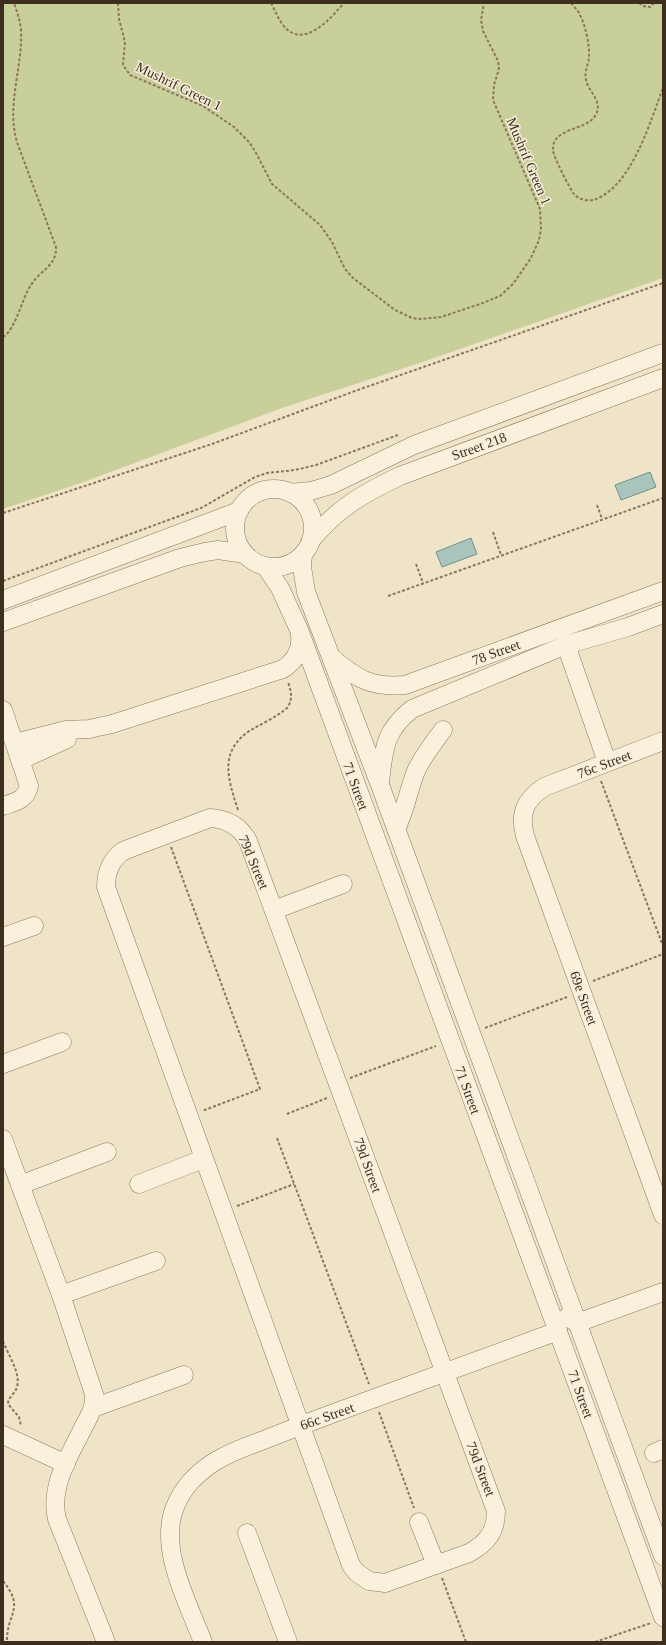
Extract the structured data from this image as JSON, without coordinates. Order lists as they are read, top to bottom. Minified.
{"streets":{"street":["Street 218","78 Street","76c Street","71 Street","79d Street","69e Street","66c Street"],"path":["Mushrif Green 1"]},"crossings":[["Street 218","71 Street"],["78 Street","71 Street"],["76c Street","69e Street"],["71 Street","66c Street"],["79d Street","66c Street"]]}
